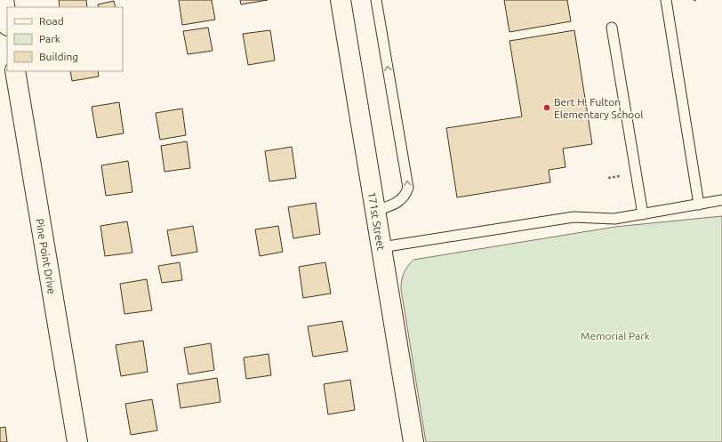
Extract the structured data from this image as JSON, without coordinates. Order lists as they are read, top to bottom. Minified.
{"streets":{"street":["171st Street","Pine Point Drive"]},"parks":["Memorial Park"],"places":["Bert H. Fulton Elementary School"],"legend":["Road","Park","Building"]}
